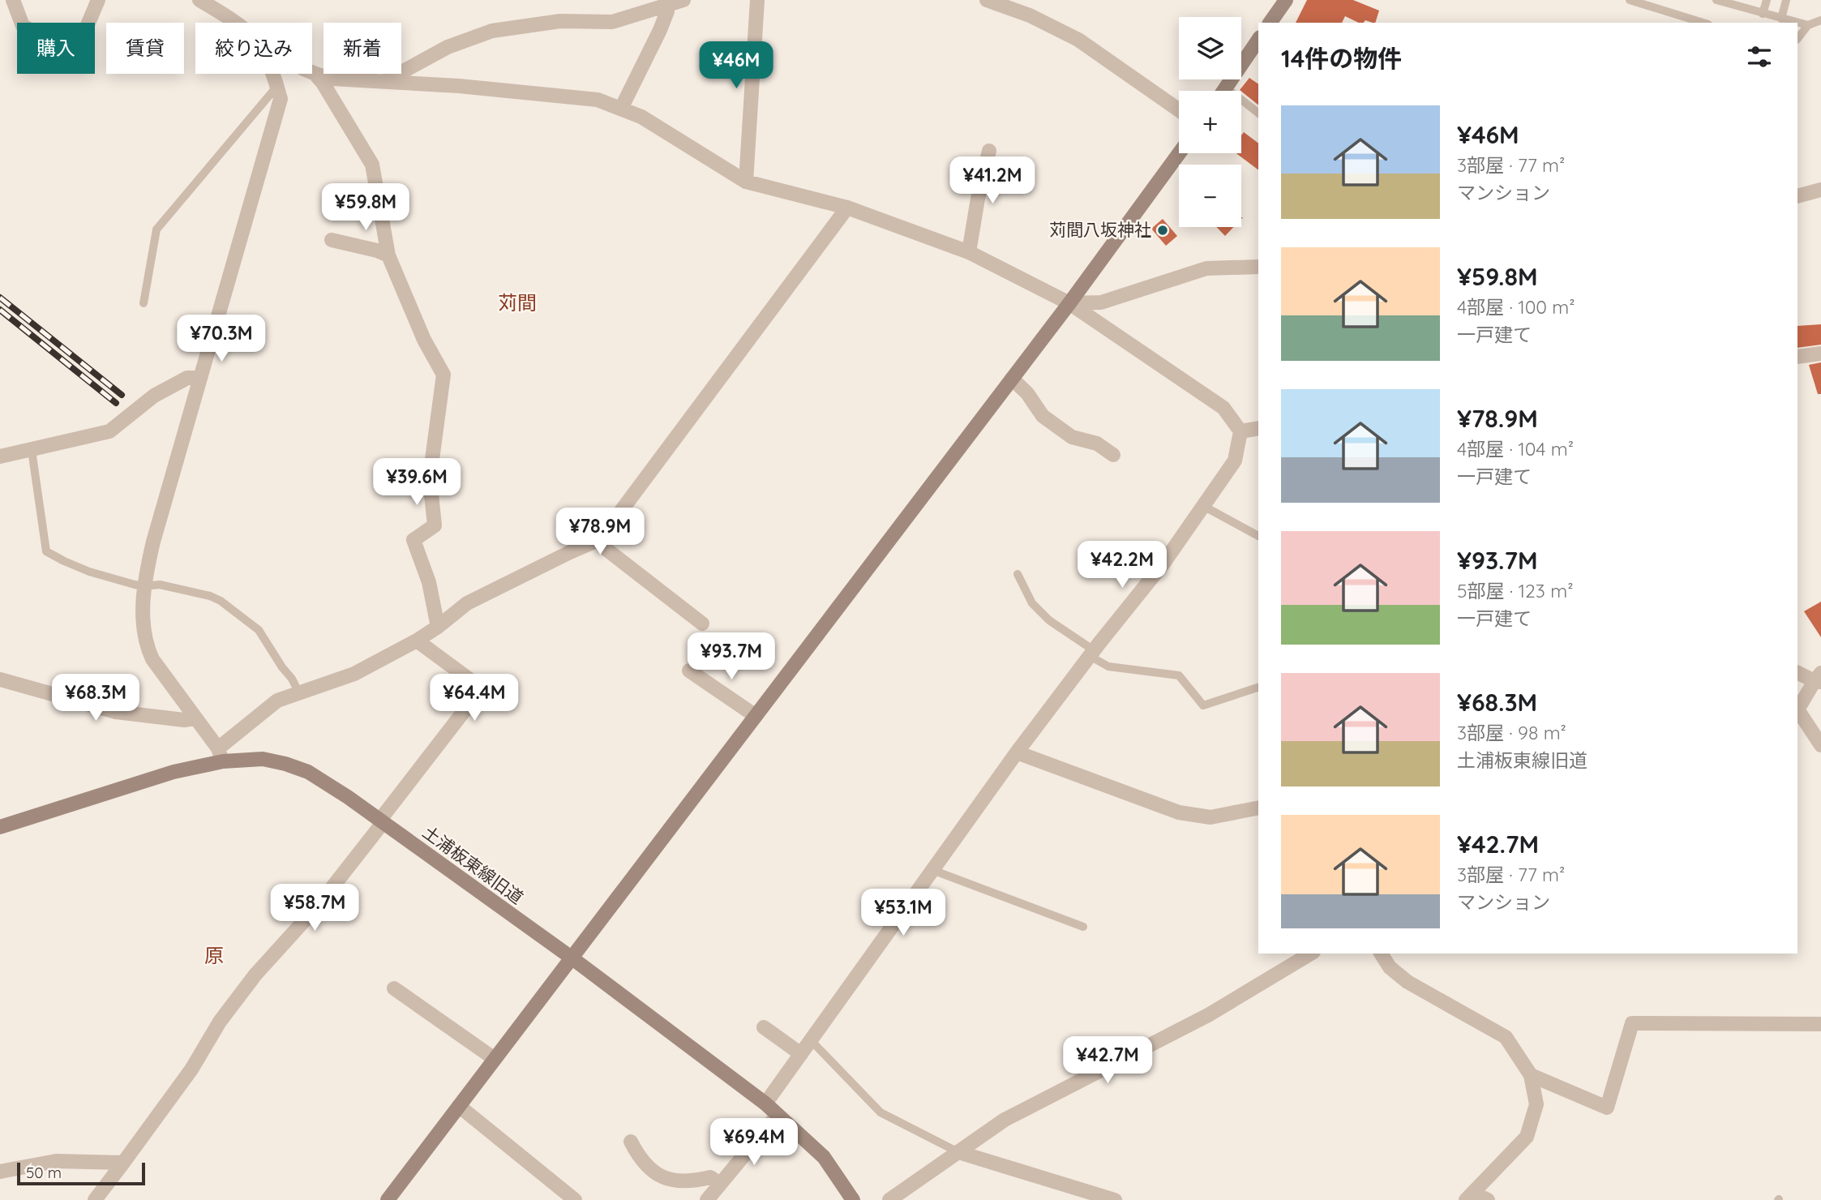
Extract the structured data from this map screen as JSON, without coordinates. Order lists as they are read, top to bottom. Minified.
{"streets":{"street":["土浦板東線旧道"]},"districts":["苅間","原"],"places":["苅間八坂神社"],"scale_bar":"50 m","page":{"map_buttons":["+","−"],"chip":["購入","賃貸","絞り込み","新着"],"heading":"14件の物件","price":["¥46M","¥41.2M","¥59.8M","¥70.3M","¥39.6M","¥78.9M","¥42.2M","¥93.7M","¥68.3M","¥64.4M","¥58.7M","¥53.1M","¥42.7M","¥69.4M"],"list":[{"name":"¥46M","note":"3部屋 · 77 m² · マンション"},{"name":"¥59.8M","note":"4部屋 · 100 m² · 一戸建て"},{"name":"¥78.9M","note":"4部屋 · 104 m² · 一戸建て"},{"name":"¥93.7M","note":"5部屋 · 123 m² · 一戸建て"},{"name":"¥68.3M","note":"3部屋 · 98 m² · 土浦板東線旧道"},{"name":"¥42.7M","note":"3部屋 · 77 m² · マンション"}],"scale":"50 m"}}
